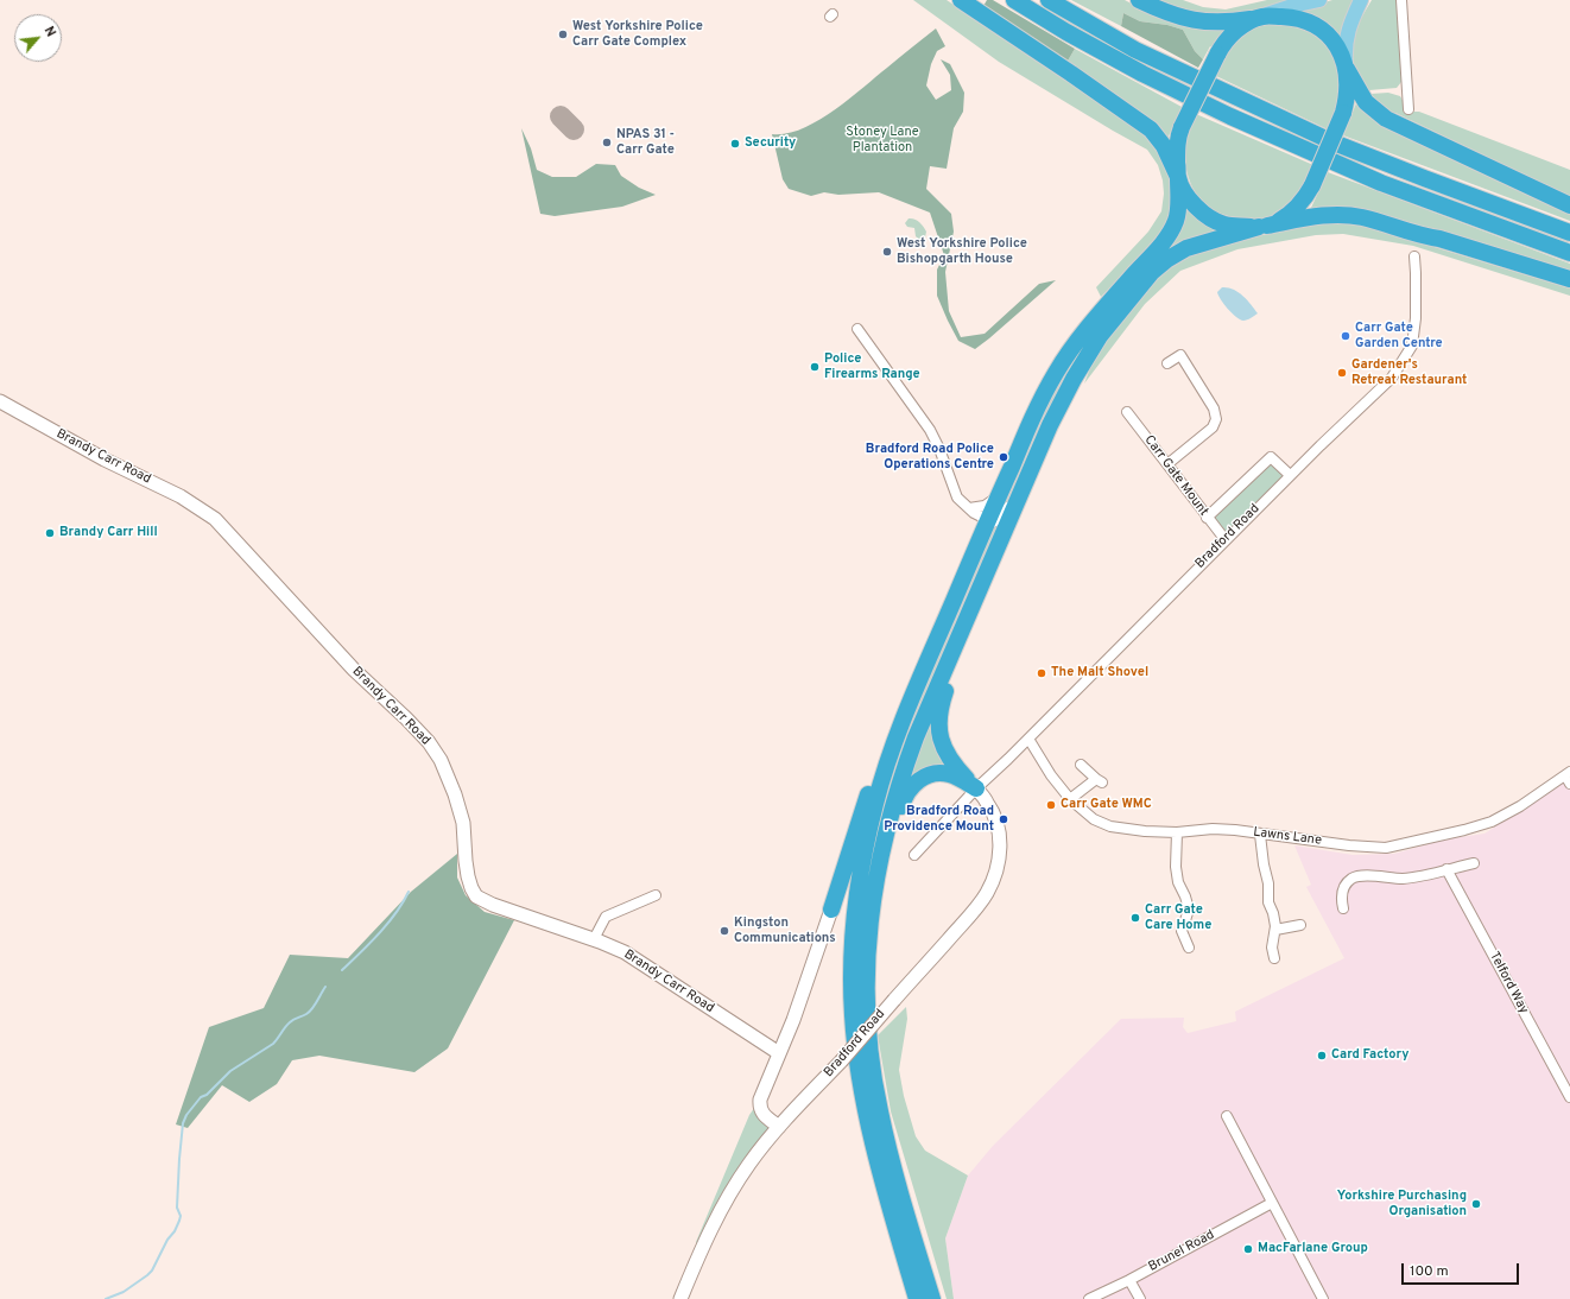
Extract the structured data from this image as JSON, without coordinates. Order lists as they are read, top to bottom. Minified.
{"streets":{"street":["Brandy Carr Road","Carr Gate Mount","Bradford Road","Lawns Lane","Telford Way","Brunel Road"]},"crossings":[["Carr Gate Mount","Bradford Road"],["Bradford Road","Lawns Lane"]],"parks":["Stoney Lane Plantation"],"places":["West Yorkshire Police Carr Gate Complex","NPAS 31 - Carr Gate","Security","West Yorkshire Police Bishopgarth House","Carr Gate Garden Centre","Police Firearms Range","Gardener's Retreat Restaurant","Bradford Road Police Operations Centre","Brandy Carr Hill","The Malt Shovel","Carr Gate WMC","Bradford Road Providence Mount","Carr Gate Care Home","Kingston Communications","Card Factory","Yorkshire Purchasing Organisation","MacFarlane Group"],"scale_bar":"100 m","north":"top right"}
